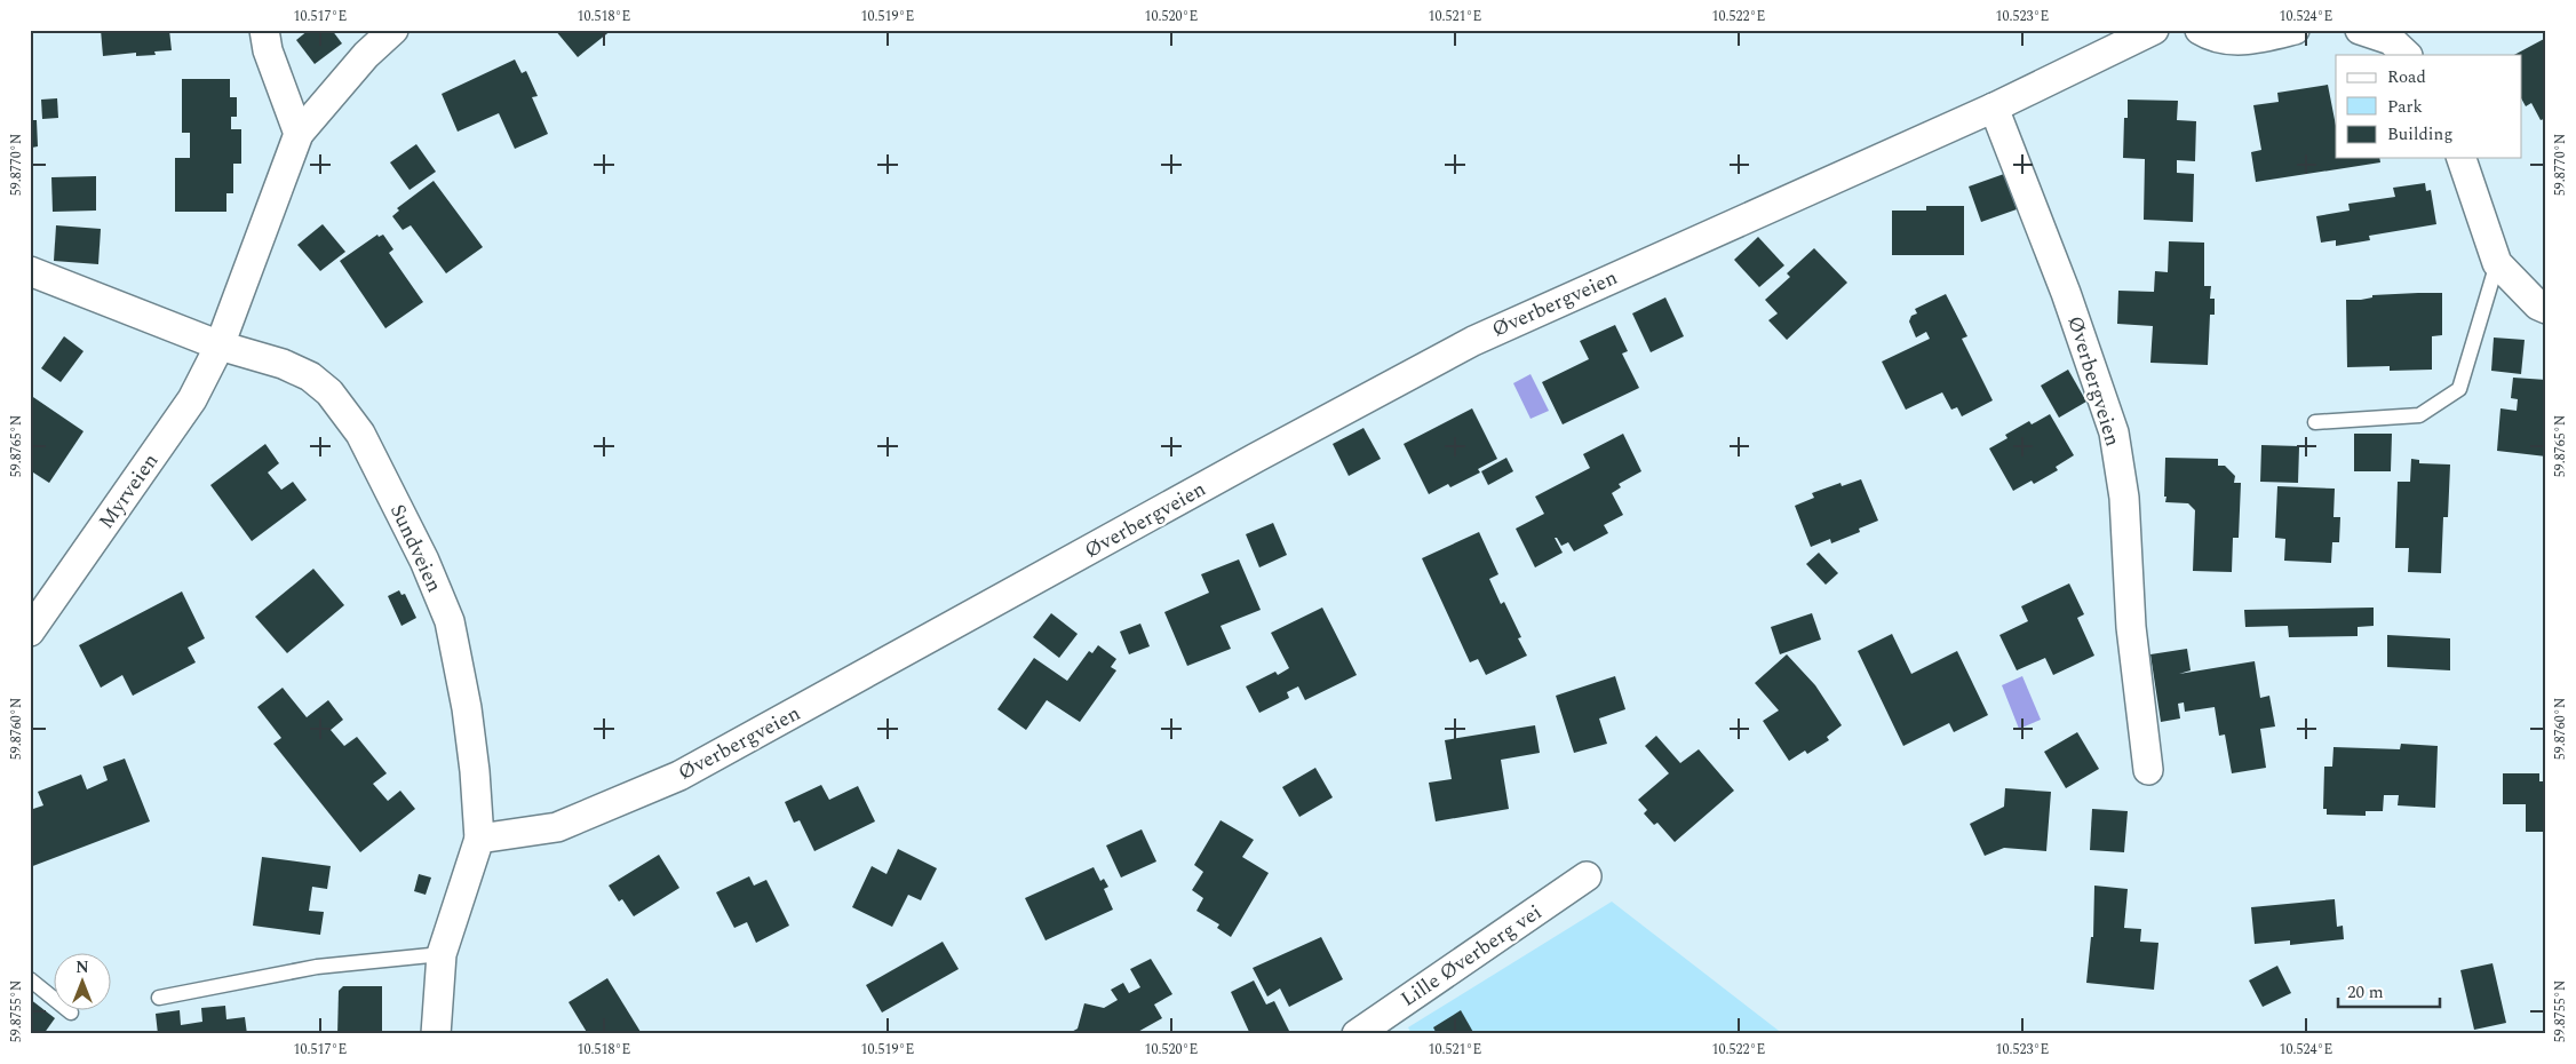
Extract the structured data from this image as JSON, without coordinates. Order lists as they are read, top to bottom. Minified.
{"streets":{"street":["Øverbergveien","Myrveien","Sundveien","Lille Øverberg vei"]},"crossings":[["Øverbergveien","Sundveien"],["Myrveien","Sundveien"]],"legend":["Road","Park","Building"],"scale_bar":"20 m","north":"top","coordinates":["10.517°E","10.518°E","10.519°E","10.520°E","10.521°E","10.522°E","10.523°E","10.524°E","59.8770°N","59.8765°N","59.8760°N","59.8755°N"]}
